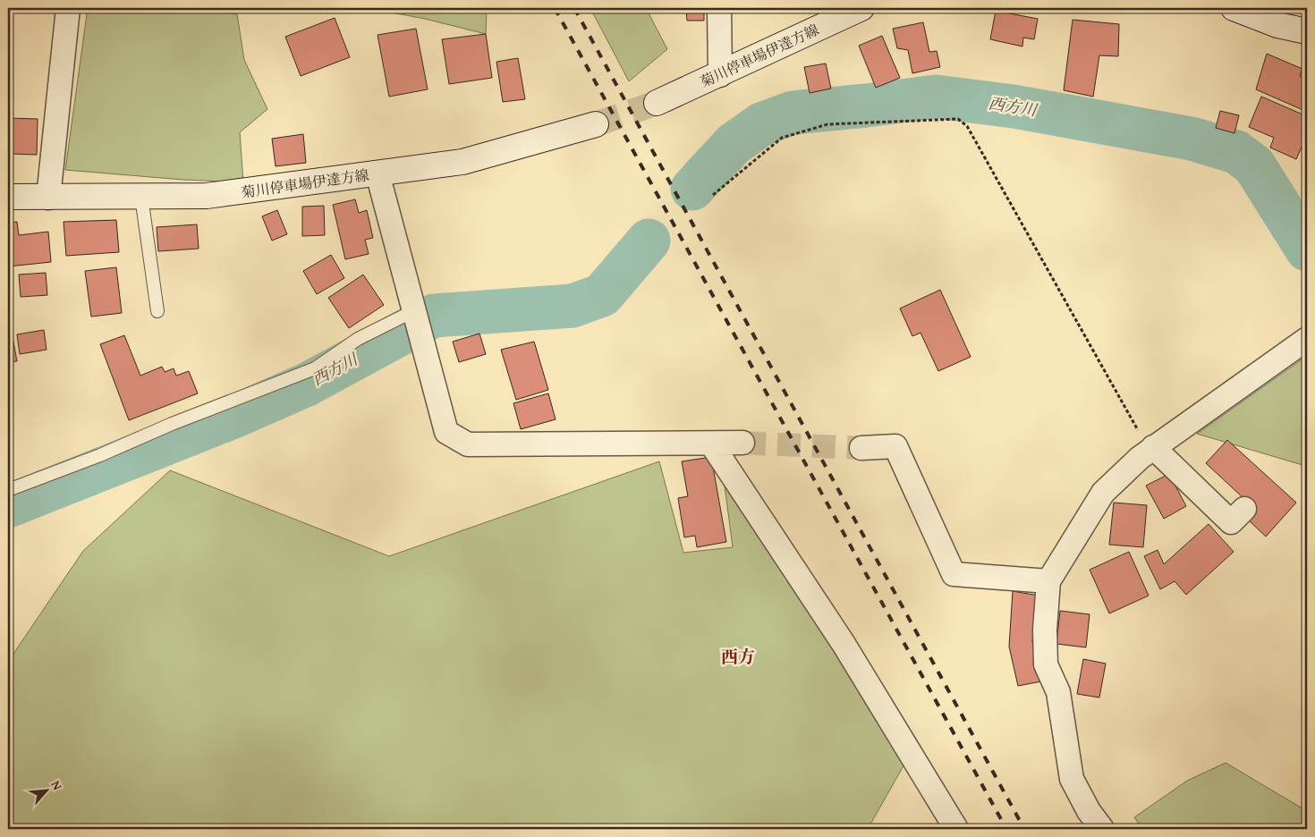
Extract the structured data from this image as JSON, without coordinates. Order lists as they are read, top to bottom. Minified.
{"streets":{"main road":["菊川停車場伊達方線"]},"districts":["西方"],"water":["西方川"],"north":"top right"}
